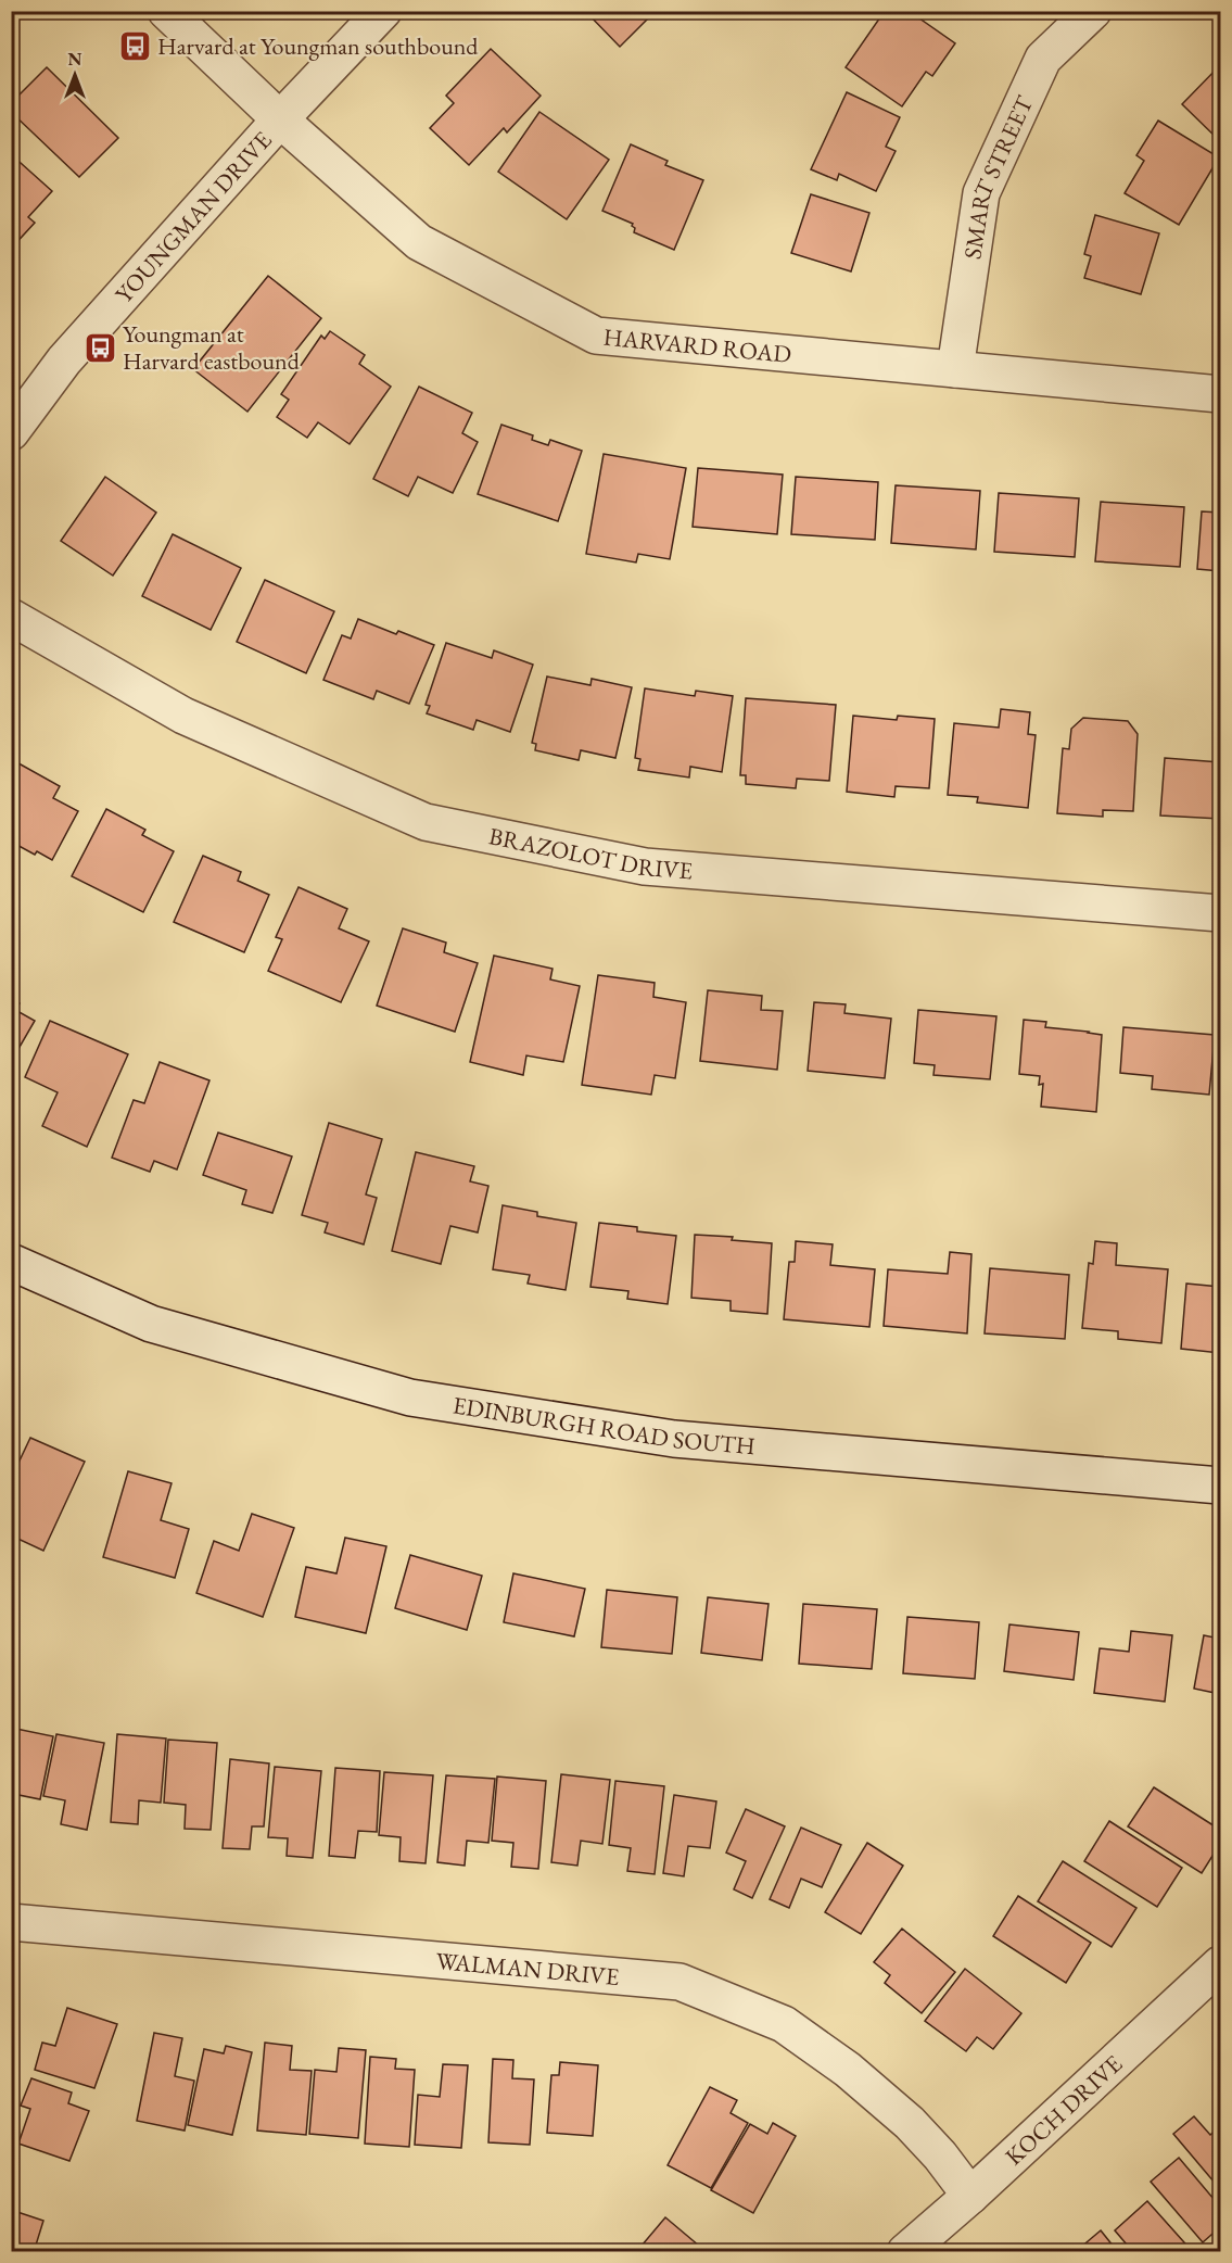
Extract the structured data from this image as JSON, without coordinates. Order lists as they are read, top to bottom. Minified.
{"streets":{"street":["SMART STREET","YOUNGMAN DRIVE","HARVARD ROAD","BRAZOLOT DRIVE","EDINBURGH ROAD SOUTH","WALMAN DRIVE","KOCH DRIVE"]},"crossings":[["SMART STREET","HARVARD ROAD"],["YOUNGMAN DRIVE","HARVARD ROAD"],["WALMAN DRIVE","KOCH DRIVE"]],"places":{"bus stop":["Harvard at Youngman southbound","Youngman at Harvard eastbound"]},"north":"top"}
